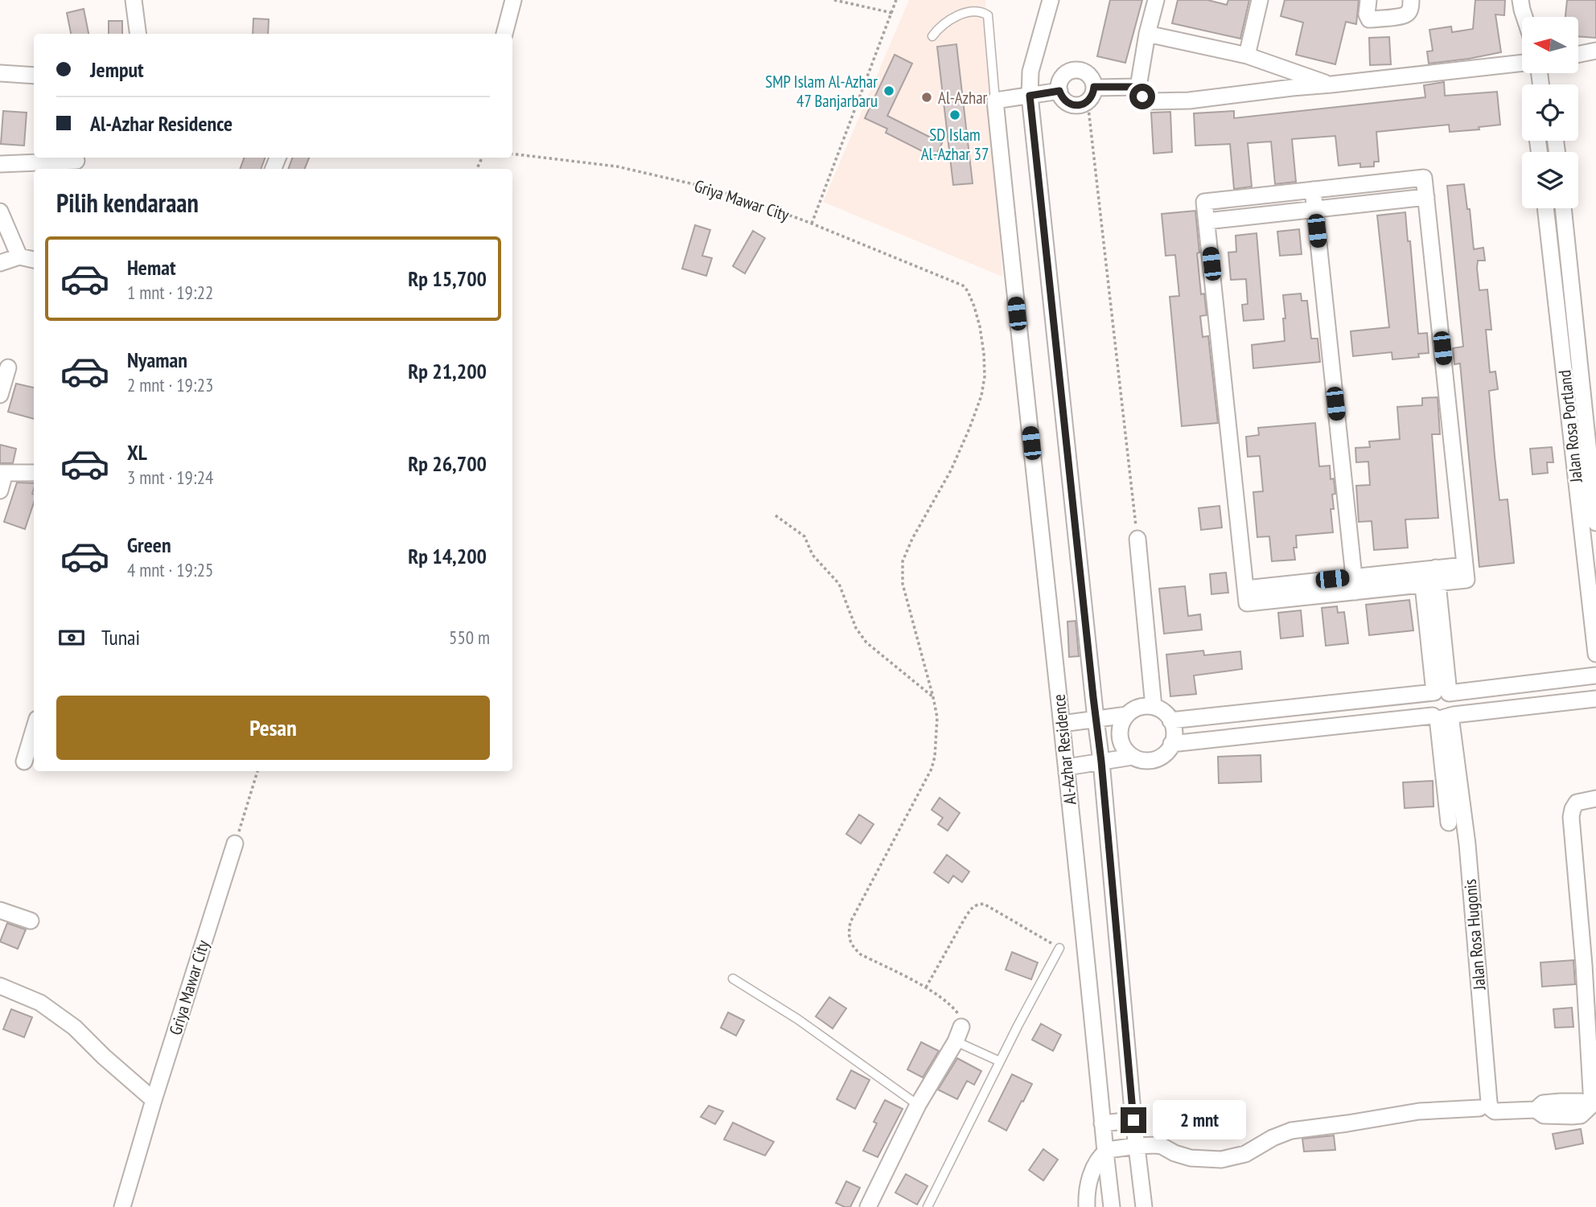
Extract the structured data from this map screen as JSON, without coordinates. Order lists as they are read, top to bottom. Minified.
{"streets":{"street":["Griya Mawar City","Jalan Rosa Portland","Al-Azhar Residence","Jalan Rosa Hugonis"]},"places":["SMP Islam Al-Azhar 47 Banjarbaru","Al-Azhar","SD Islam Al-Azhar 37"],"north":"left","page":{"banner":["Jemput","Al-Azhar Residence"],"heading":"Pilih kendaraan","list":[{"name":"Hemat","note":"1 mnt · 19:22","value":"Rp 15,700"},{"name":"Nyaman","note":"2 mnt · 19:23","value":"Rp 21,200"},{"name":"XL","note":"3 mnt · 19:24","value":"Rp 26,700"},{"name":"Green","note":"4 mnt · 19:25","value":"Rp 14,200"}],"pay":["Tunai","550 m"],"buttons":"Pesan","bubble":"2 mnt"}}
